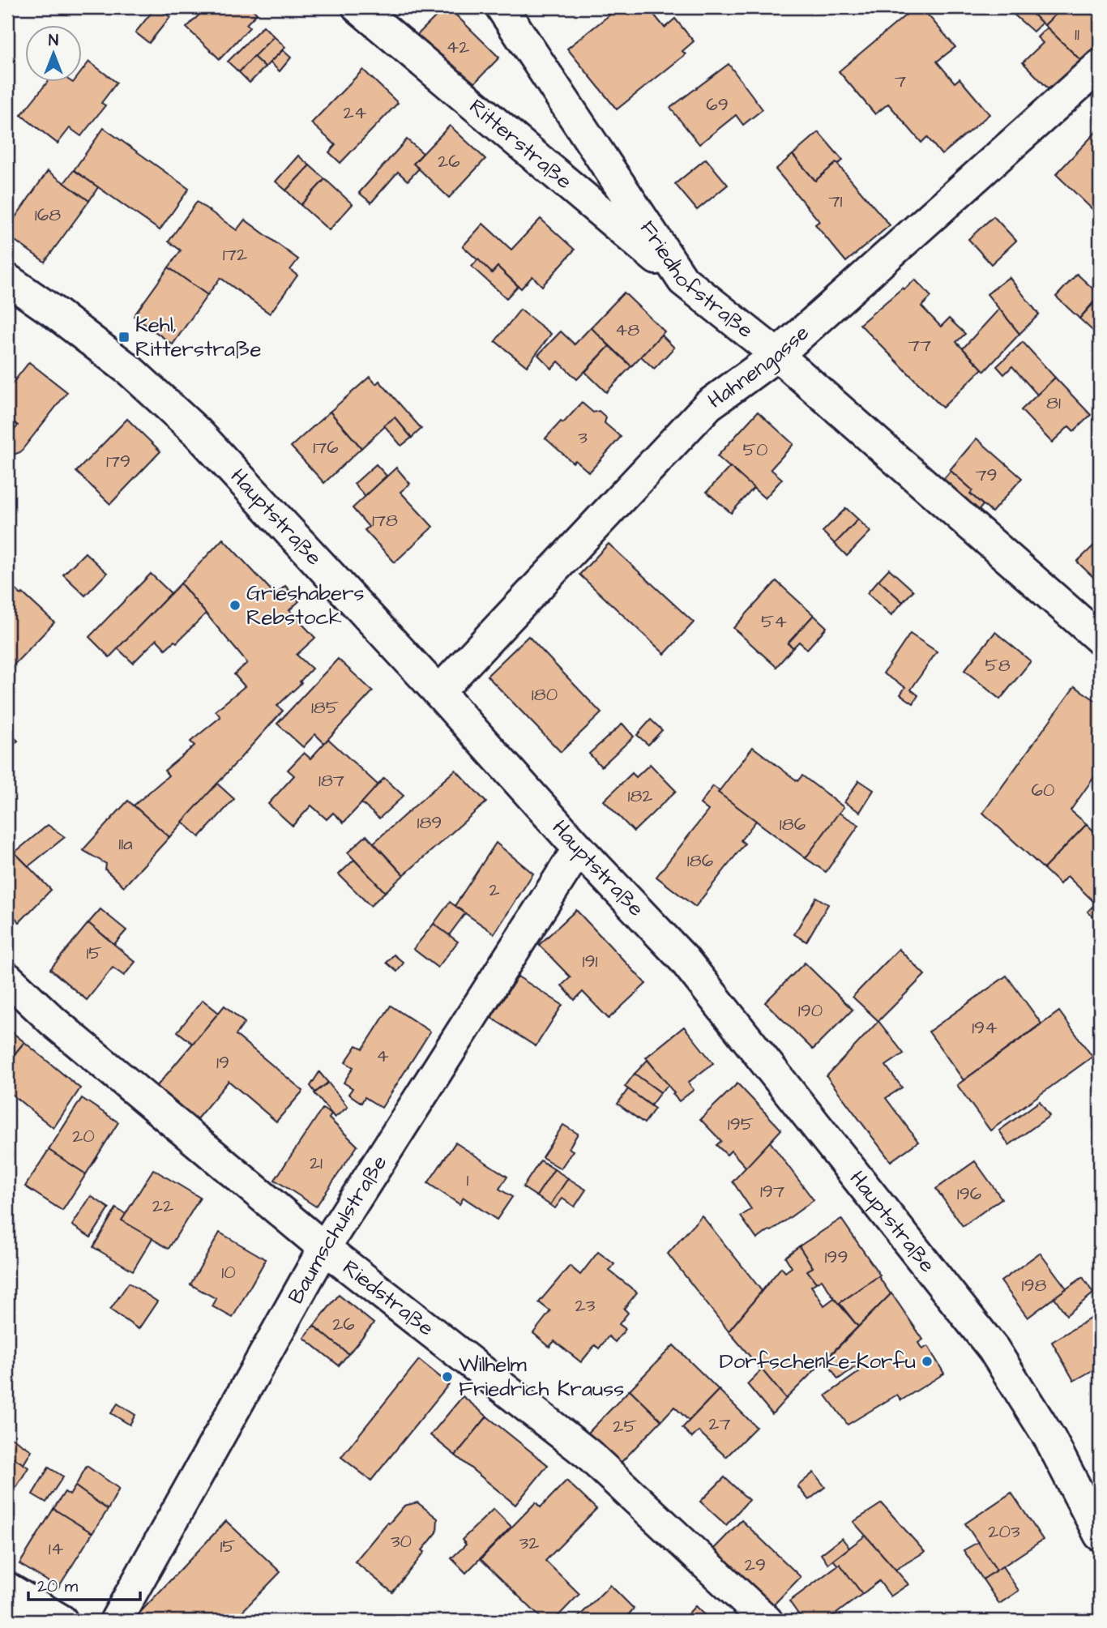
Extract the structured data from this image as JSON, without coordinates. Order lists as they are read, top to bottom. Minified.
{"streets":{"street":["Ritterstraße","Friedhofstraße","Hahnengasse","Hauptstraße","Baumschulstraße","Riedstraße"]},"crossings":[["Ritterstraße","Friedhofstraße"],["Friedhofstraße","Hahnengasse"],["Hahnengasse","Hauptstraße"],["Hauptstraße","Baumschulstraße"],["Baumschulstraße","Riedstraße"]],"places":{"transit":["Kehl, Ritterstraße"],"other":["Grieshabers Rebstock","Dorfschenke-Korfu","Wilhelm Friedrich Krauss"]},"house_numbers":["11","42","7","69","24","26","71","168","172","48","77","81","3","176","50","179","79","178","54","58","180","185","187","60","182","189","186","11a","186","2","15","191","190","194","4","19","195","20","21","1","197","196","22","199","10","198","23","26","27","25","203","30","32","15","14","29"],"scale_bar":"20 m","north":"top"}
